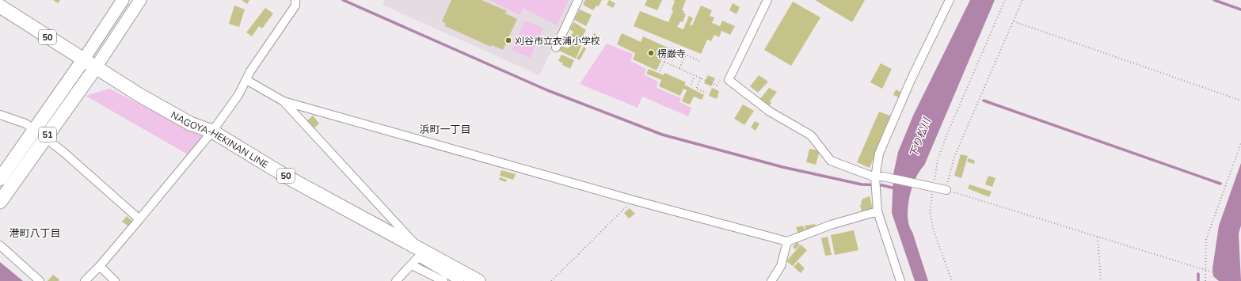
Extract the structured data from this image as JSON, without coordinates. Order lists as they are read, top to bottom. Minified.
{"streets":{"main road":["50","51","NAGOYA-HEKINAN LINE"]},"crossings":[["51","NAGOYA-HEKINAN LINE"]],"districts":["浜町一丁目","港町八丁目"],"water":["下り松川"],"places":["刈谷市立衣浦小学校","楞厳寺"]}
